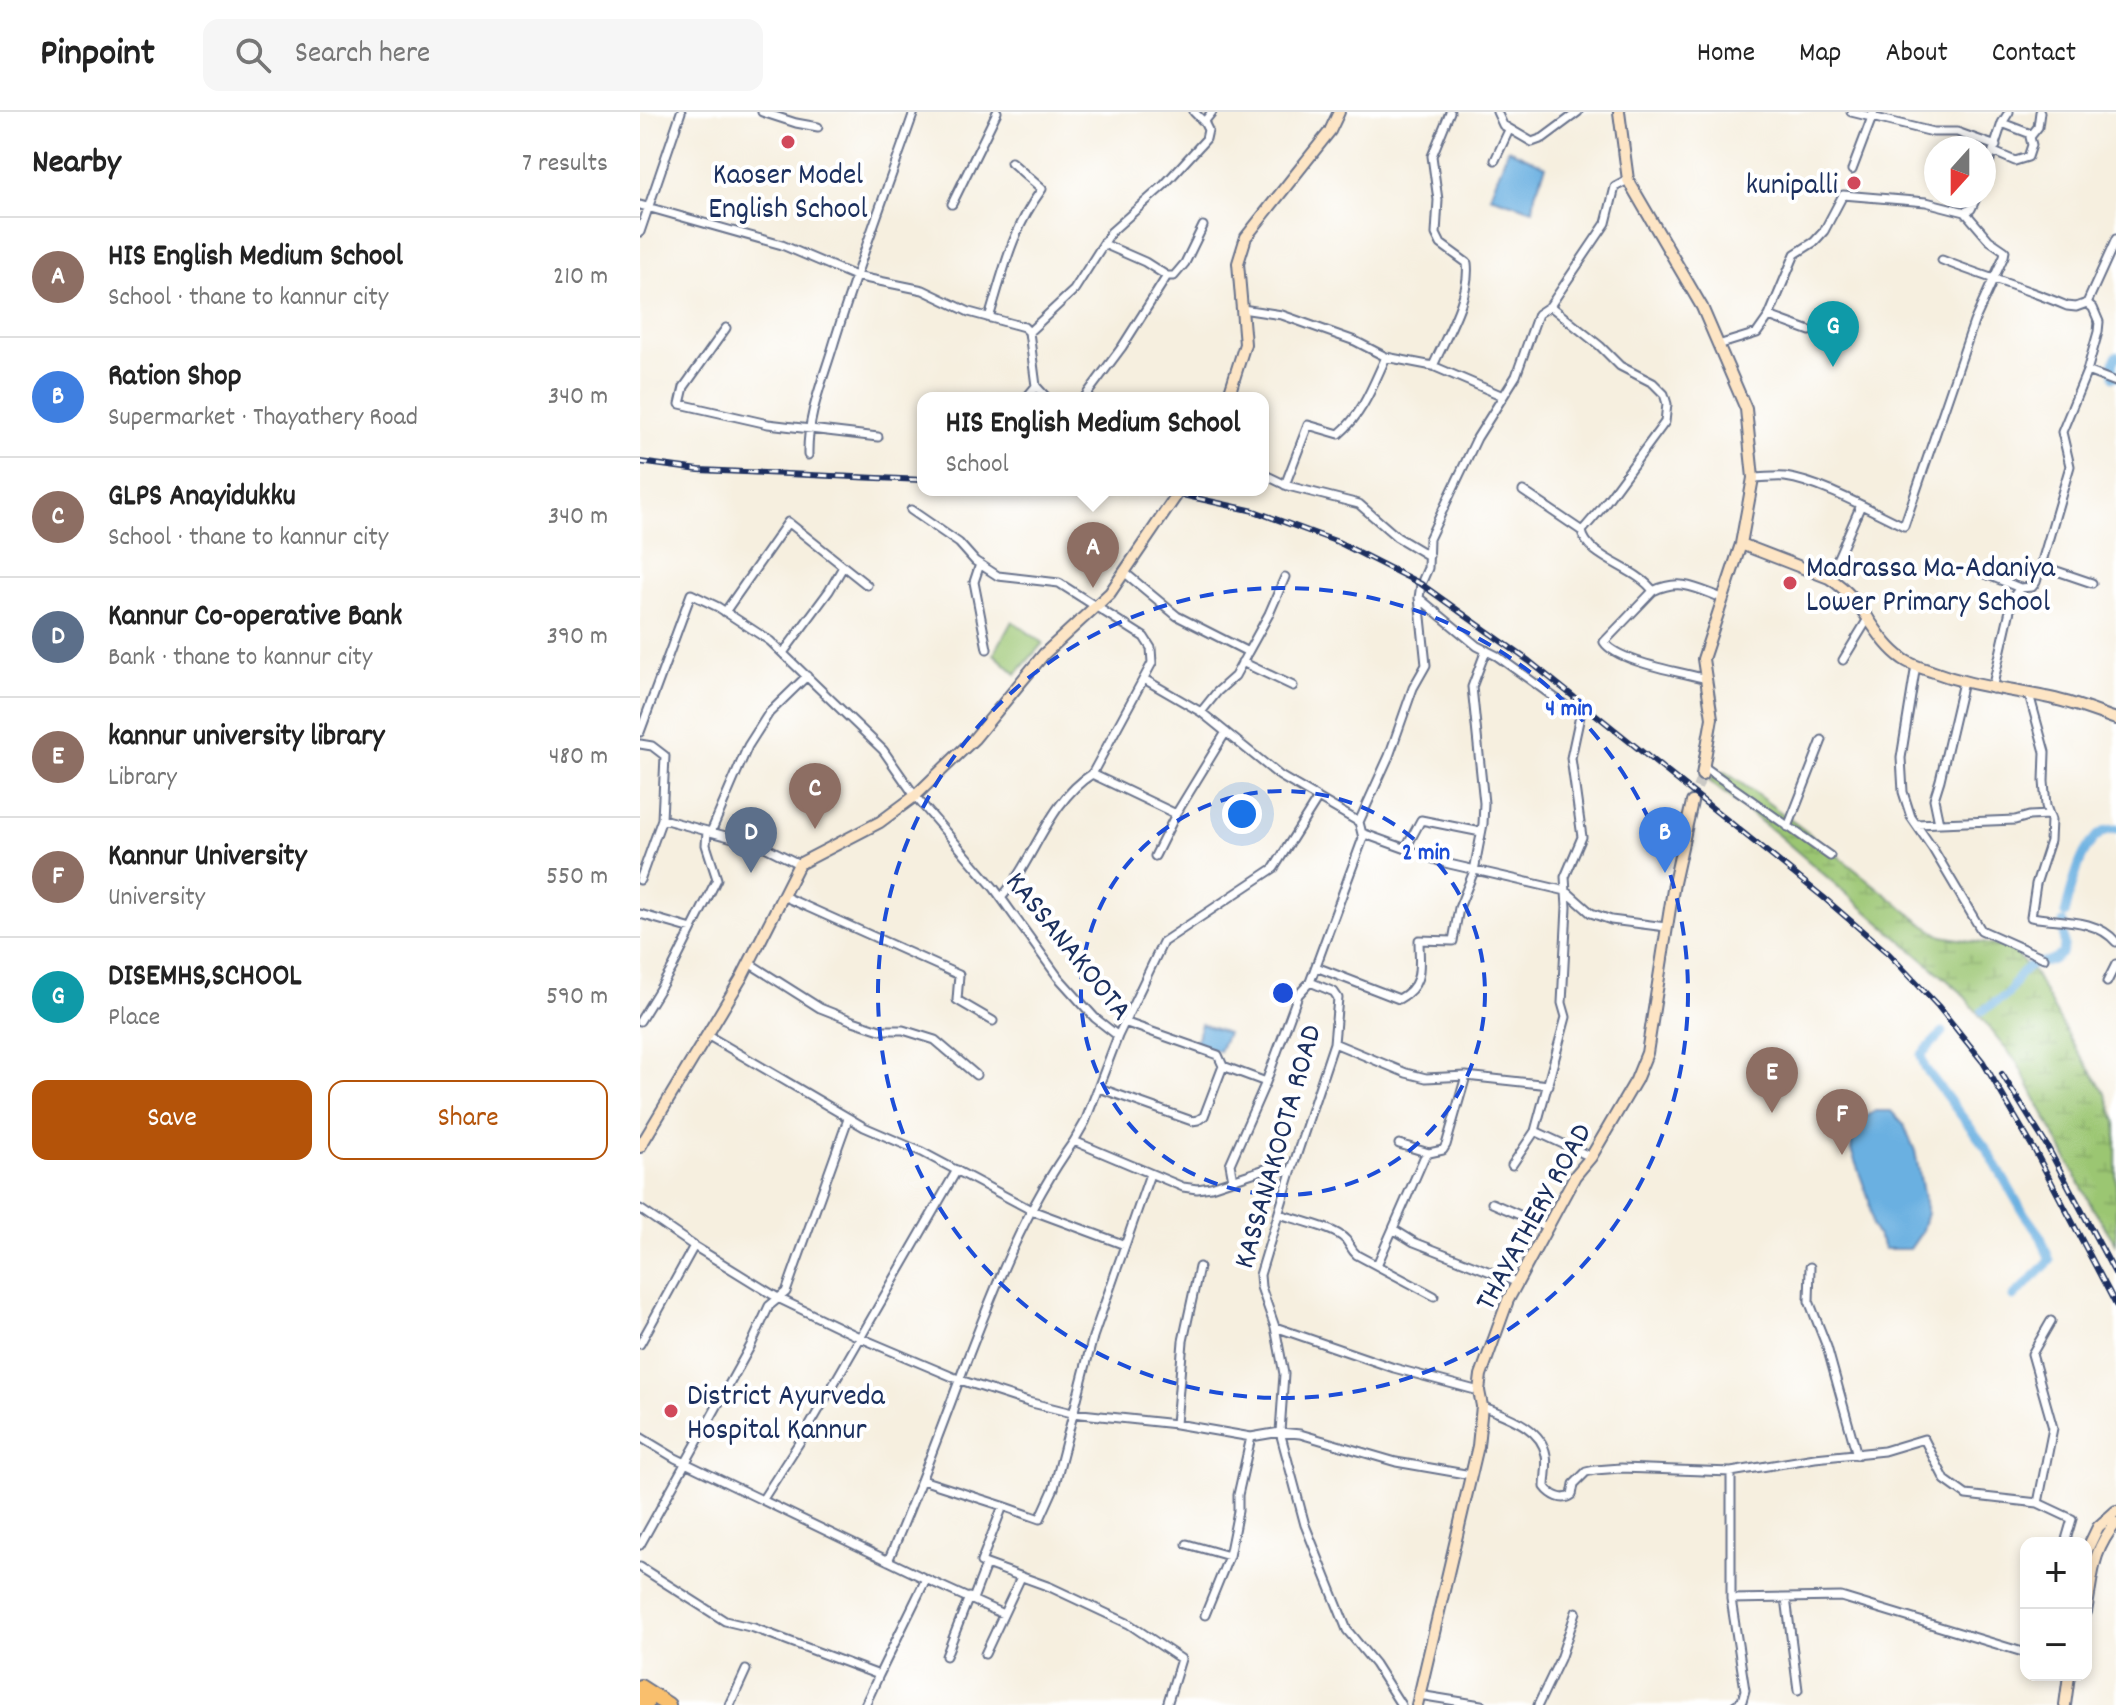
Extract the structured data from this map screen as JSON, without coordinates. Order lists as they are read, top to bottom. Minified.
{"streets":{"street":["KASSANAKOOTA","KASSANAKOOTA ROAD","THAYATHERY ROAD"]},"places":["Kaoser Model English School","kunipalli","Madrassa Ma-Adaniya Lower Primary School","District Ayurveda Hospital Kannur"],"north":"bottom","page":{"header":"Pinpoint","search":"Search here","nav":["Home","Map","About","Contact"],"heading":["Nearby","7 results"],"list":[{"mark":"A","name":"HIS English Medium School","note":"School · thane to kannur city","value":"210 m"},{"mark":"B","name":"Ration Shop","note":"Supermarket · Thayathery Road","value":"340 m"},{"mark":"C","name":"GLPS Anayidukku","note":"School · thane to kannur city","value":"340 m"},{"mark":"D","name":"Kannur Co-operative Bank","note":"Bank · thane to kannur city","value":"390 m"},{"mark":"E","name":"kannur university library","note":"Library","value":"480 m"},{"mark":"F","name":"Kannur University","note":"University","value":"550 m"},{"mark":"G","name":"DISEMHS,SCHOOL","note":"Place","value":"590 m"}],"pins":["G","A","C","B","D","E","F"],"popup":["HIS English Medium School","School"],"buttons":["Save","Share"],"map_buttons":["+","−"]},"rings":["4 min","2 min"]}
